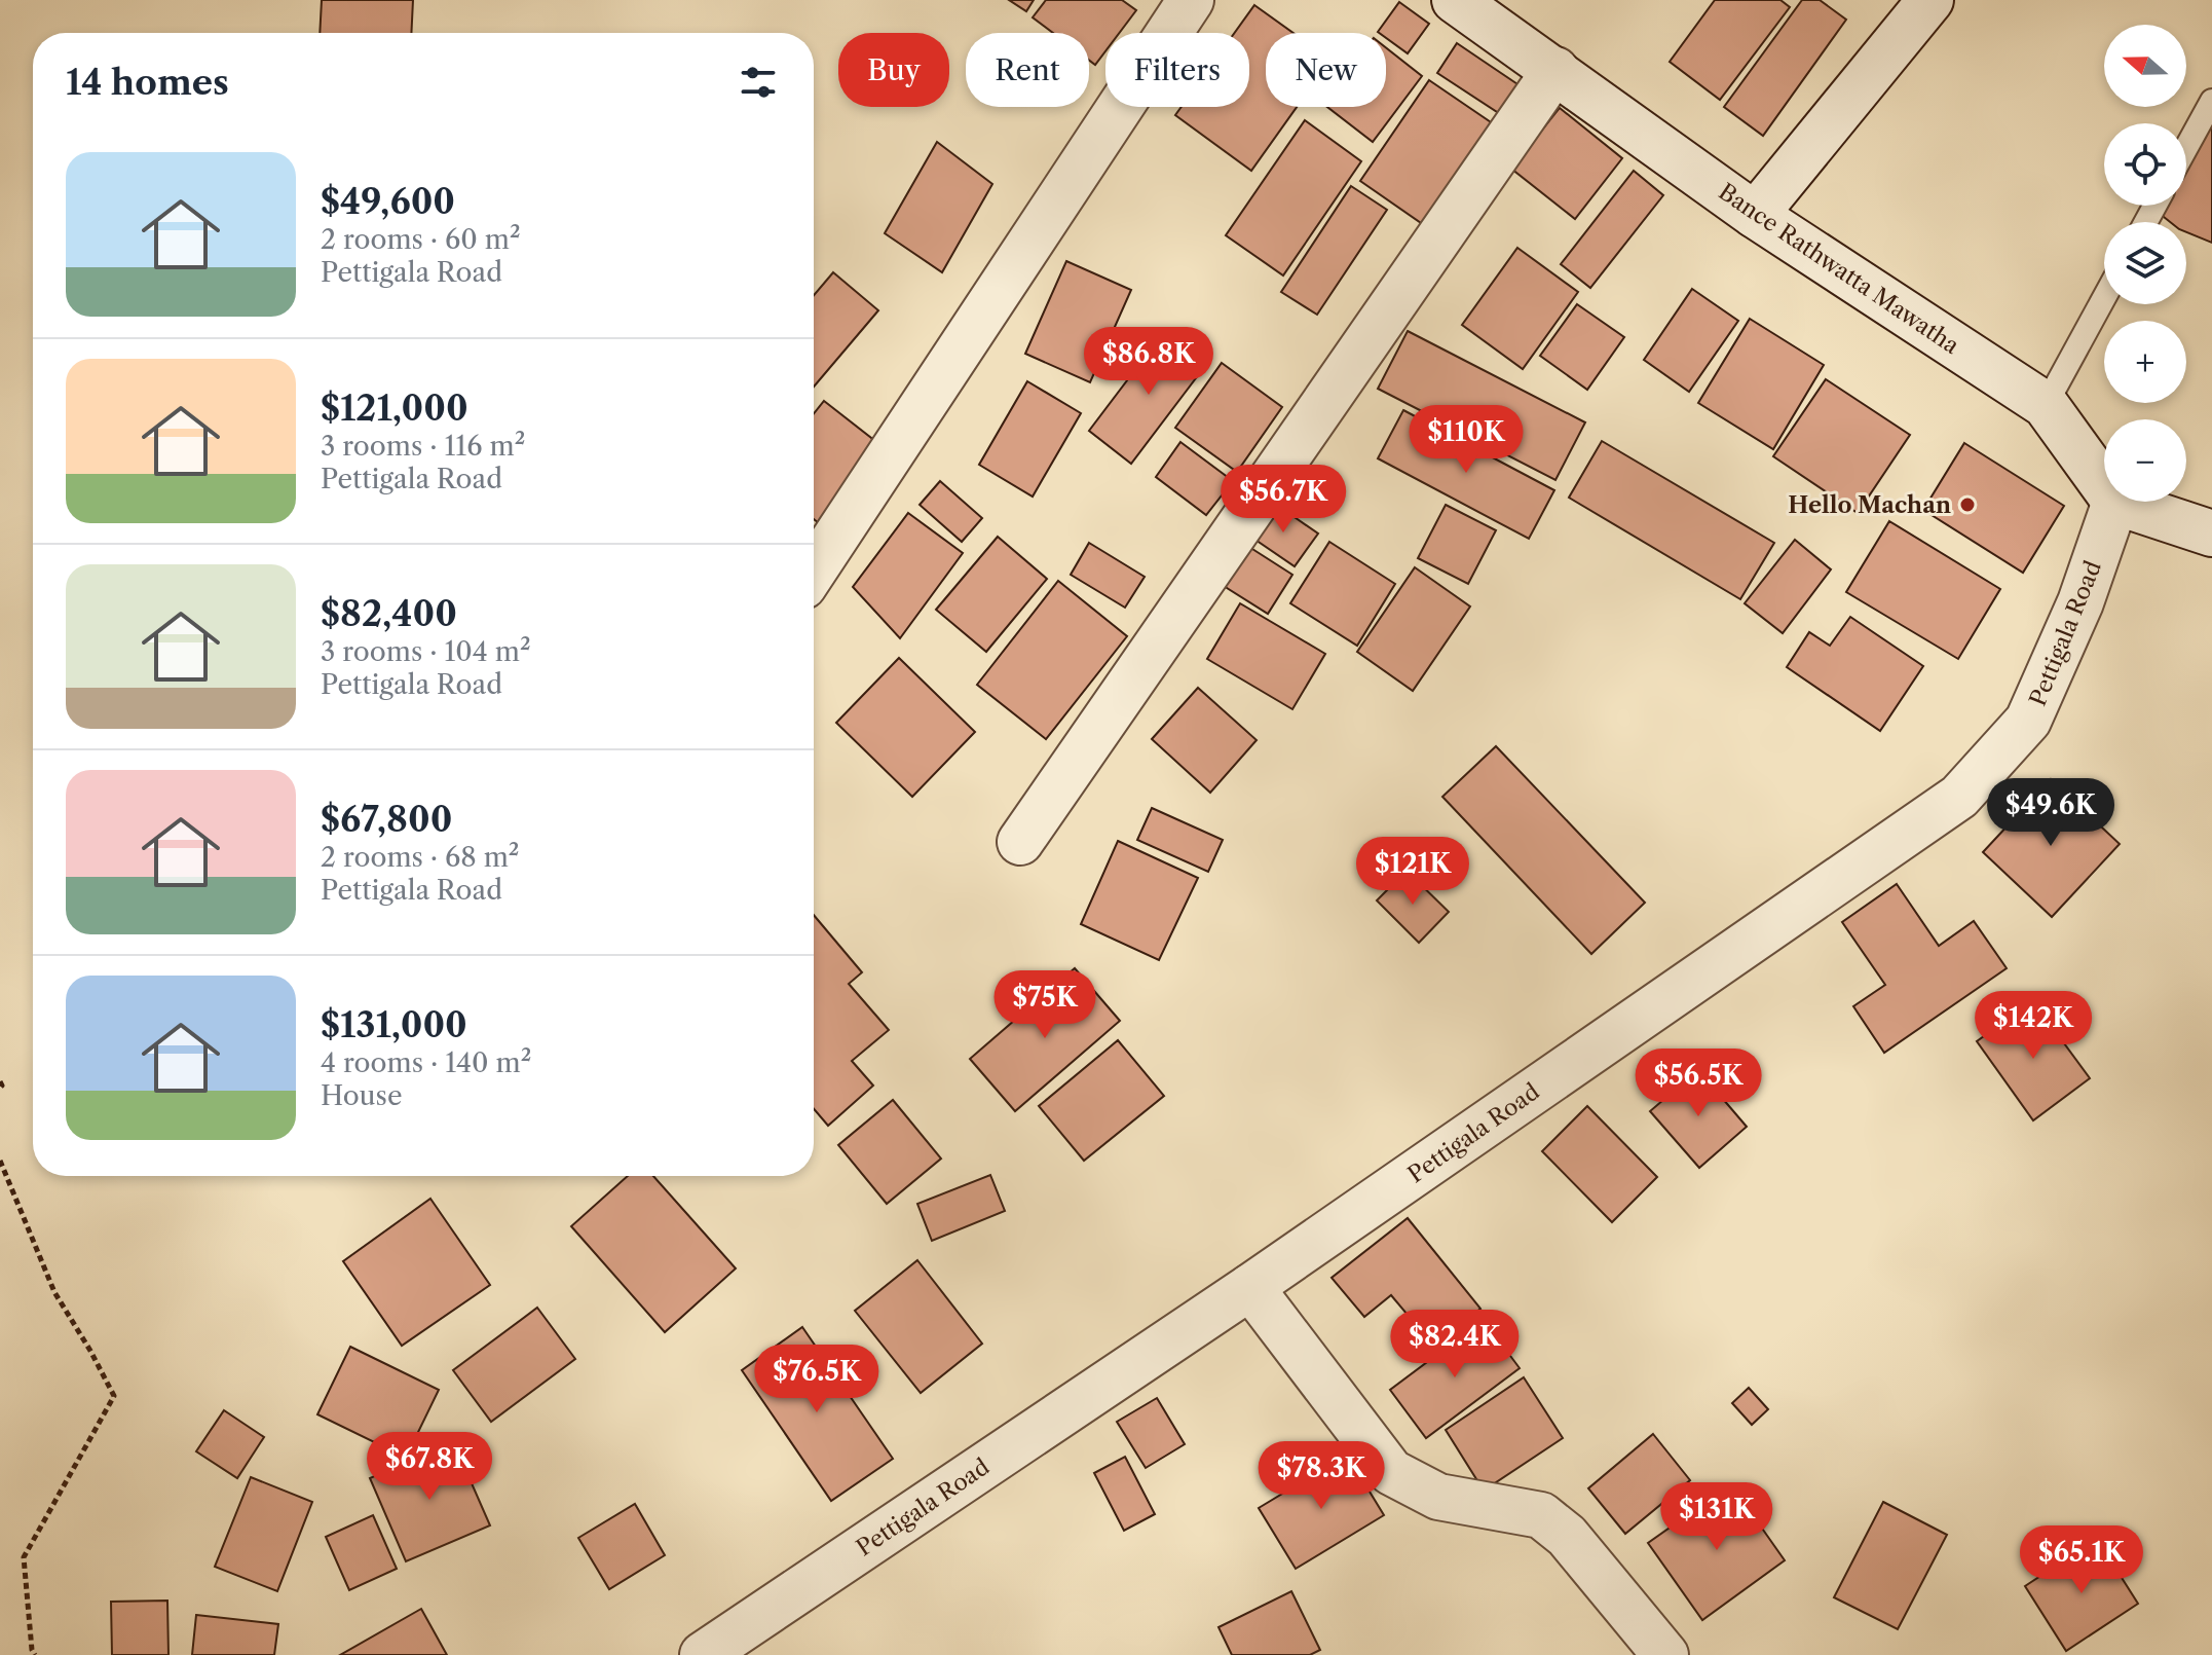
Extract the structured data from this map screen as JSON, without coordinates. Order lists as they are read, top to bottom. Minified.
{"streets":{"street":["Bance Rathwatta Mawatha","Pettigala Road"]},"places":["Hello Machan"],"north":"left","page":{"map_buttons":["+","−"],"chip":["Buy","Rent","Filters","New"],"heading":"14 homes","list":[{"name":"$49,600","note":"2 rooms · 60 m² · Pettigala Road"},{"name":"$121,000","note":"3 rooms · 116 m² · Pettigala Road"},{"name":"$82,400","note":"3 rooms · 104 m² · Pettigala Road"},{"name":"$67,800","note":"2 rooms · 68 m² · Pettigala Road"},{"name":"$131,000","note":"4 rooms · 140 m² · House"}],"price":["$86.8K","$110K","$56.7K","$49.6K","$121K","$75K","$142K","$56.5K","$82.4K","$76.5K","$67.8K","$78.3K","$131K","$65.1K"]}}
